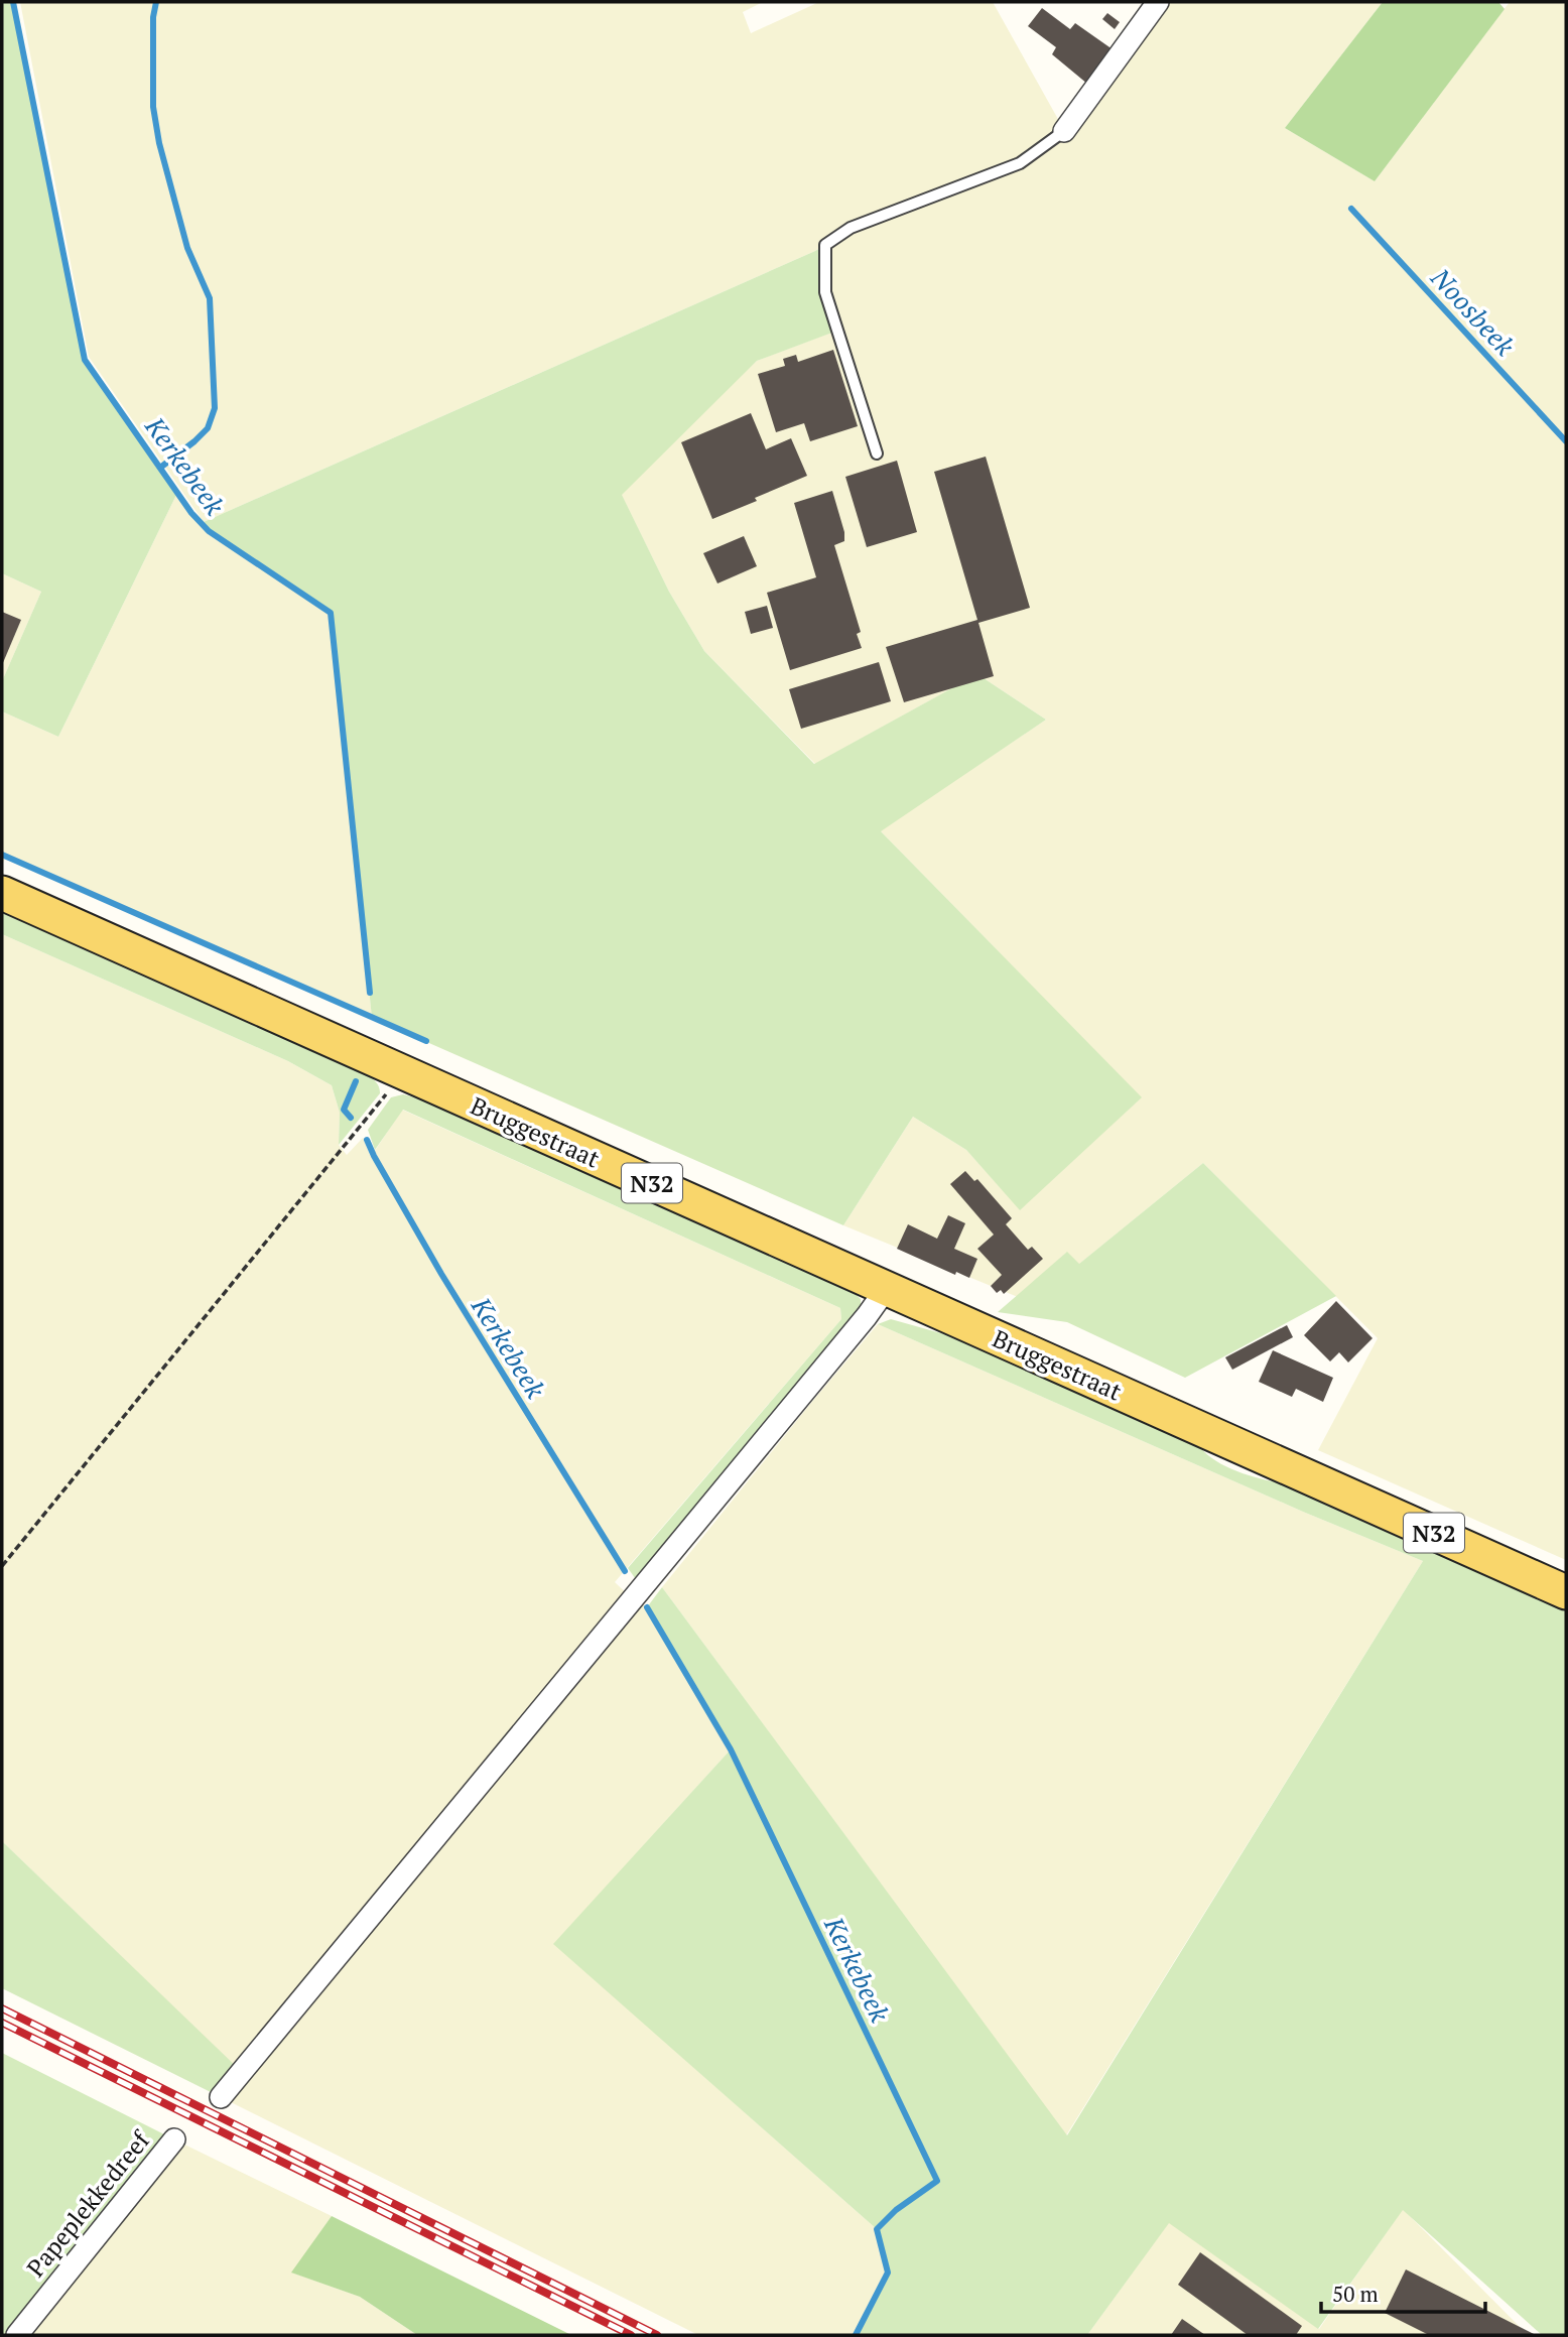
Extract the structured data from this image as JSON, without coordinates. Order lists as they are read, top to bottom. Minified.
{"streets":{"main road":["Bruggestraat","N32"],"street":["Papeplekkedreef"]},"water":["Noosbeek","Kerkebeek"],"scale_bar":"50 m"}
